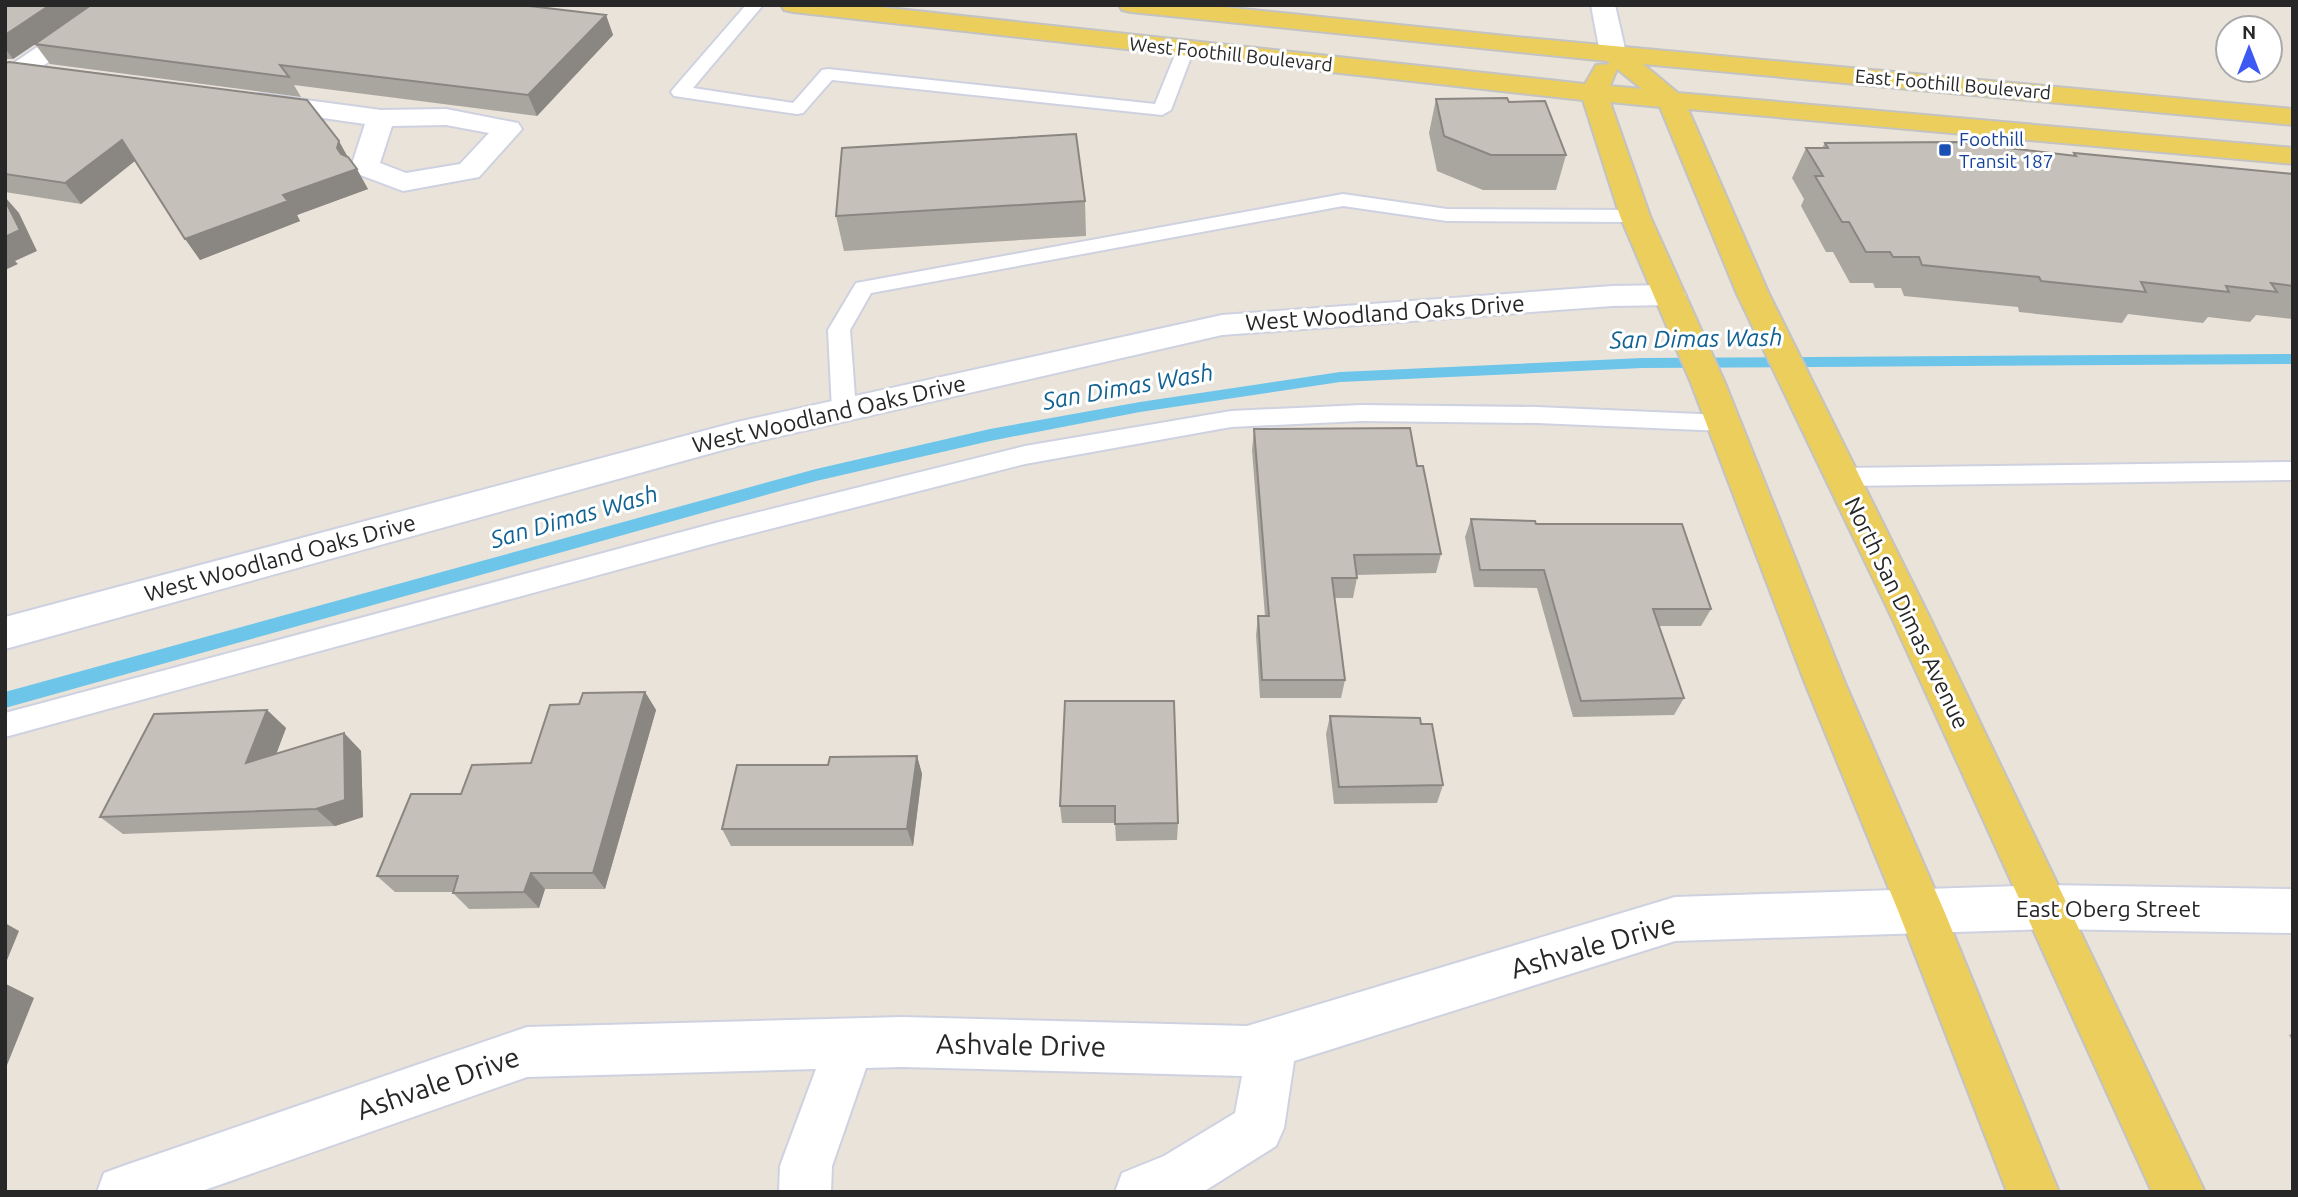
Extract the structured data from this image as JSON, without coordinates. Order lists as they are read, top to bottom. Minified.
{"streets":{"main road":["West Foothill Boulevard","East Foothill Boulevard","North San Dimas Avenue"],"street":["West Woodland Oaks Drive","East Oberg Street","Ashvale Drive"]},"crossings":[["West Foothill Boulevard","East Foothill Boulevard"],["West Foothill Boulevard","North San Dimas Avenue"],["East Foothill Boulevard","North San Dimas Avenue"],["North San Dimas Avenue","East Oberg Street"],["East Oberg Street","Ashvale Drive"]],"water":["San Dimas Wash"],"places":{"transit":["Foothill Transit 187"]},"north":"top"}
